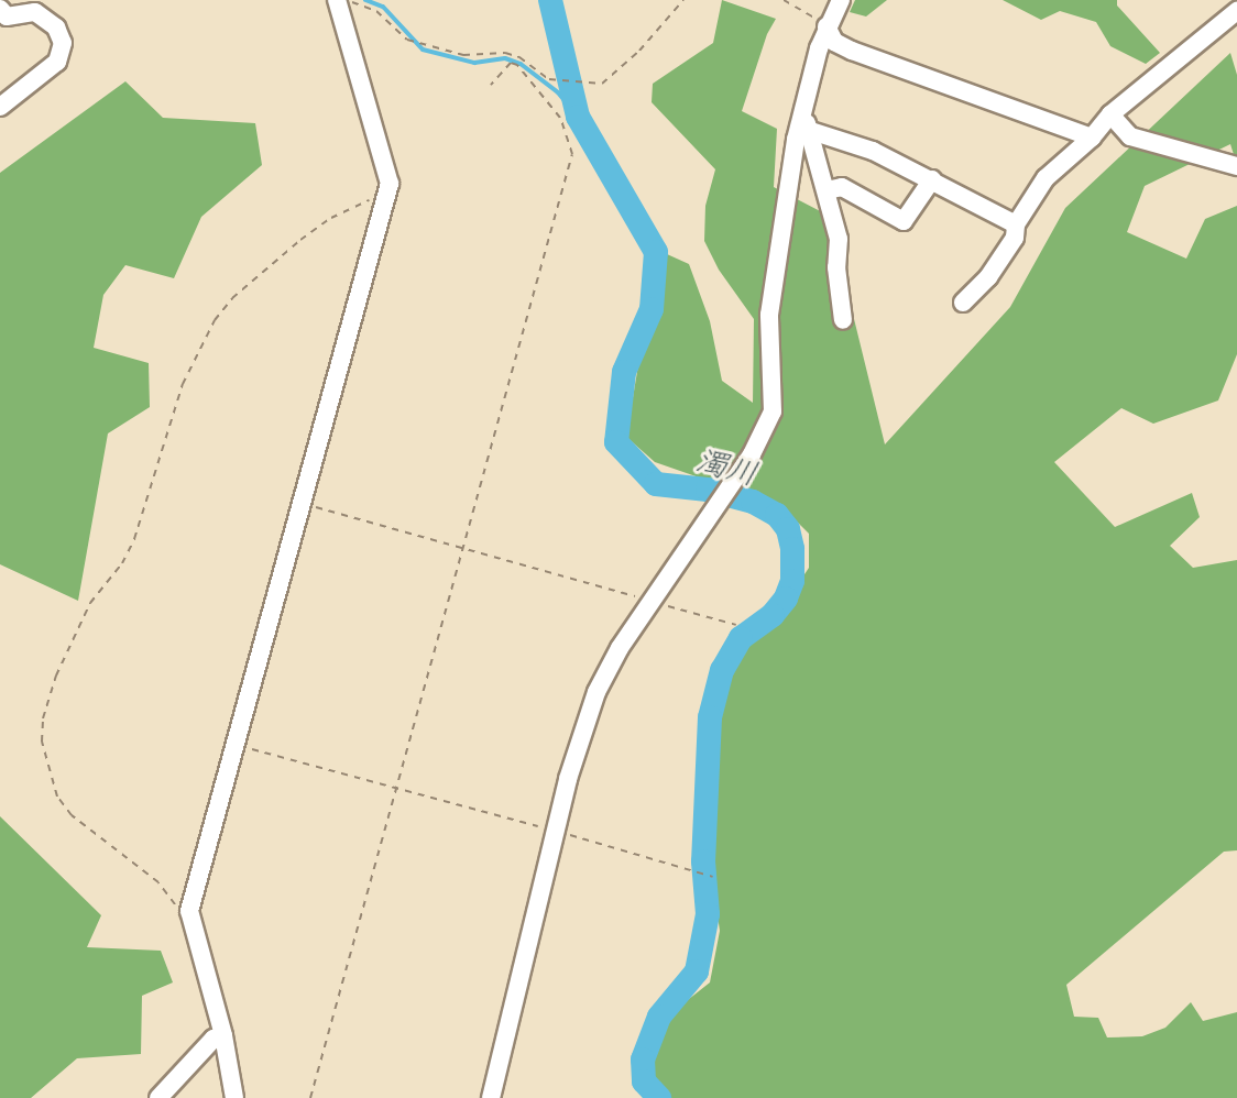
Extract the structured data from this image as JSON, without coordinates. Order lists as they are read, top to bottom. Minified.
{"water":["濁川"]}
